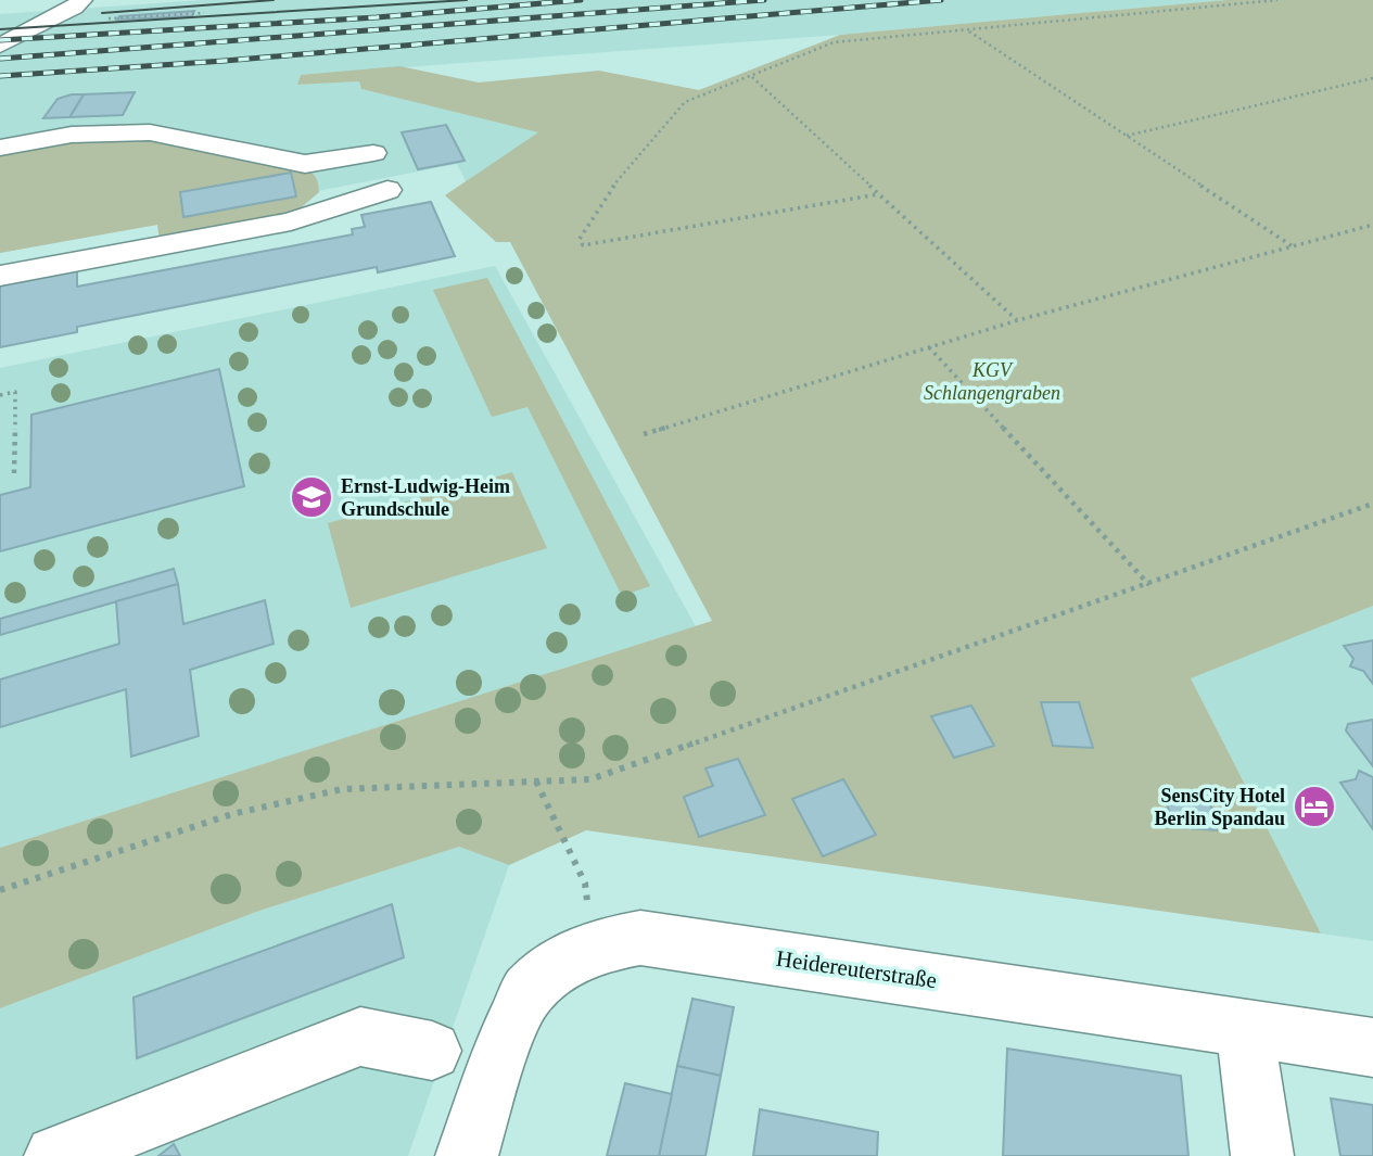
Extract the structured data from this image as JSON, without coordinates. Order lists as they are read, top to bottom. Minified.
{"streets":{"street":["Heidereuterstraße"]},"parks":["KGV Schlangengraben"],"places":{"school or university":["Ernst-Ludwig-Heim Grundschule"],"hotel":["SensCity Hotel Berlin Spandau"]}}
